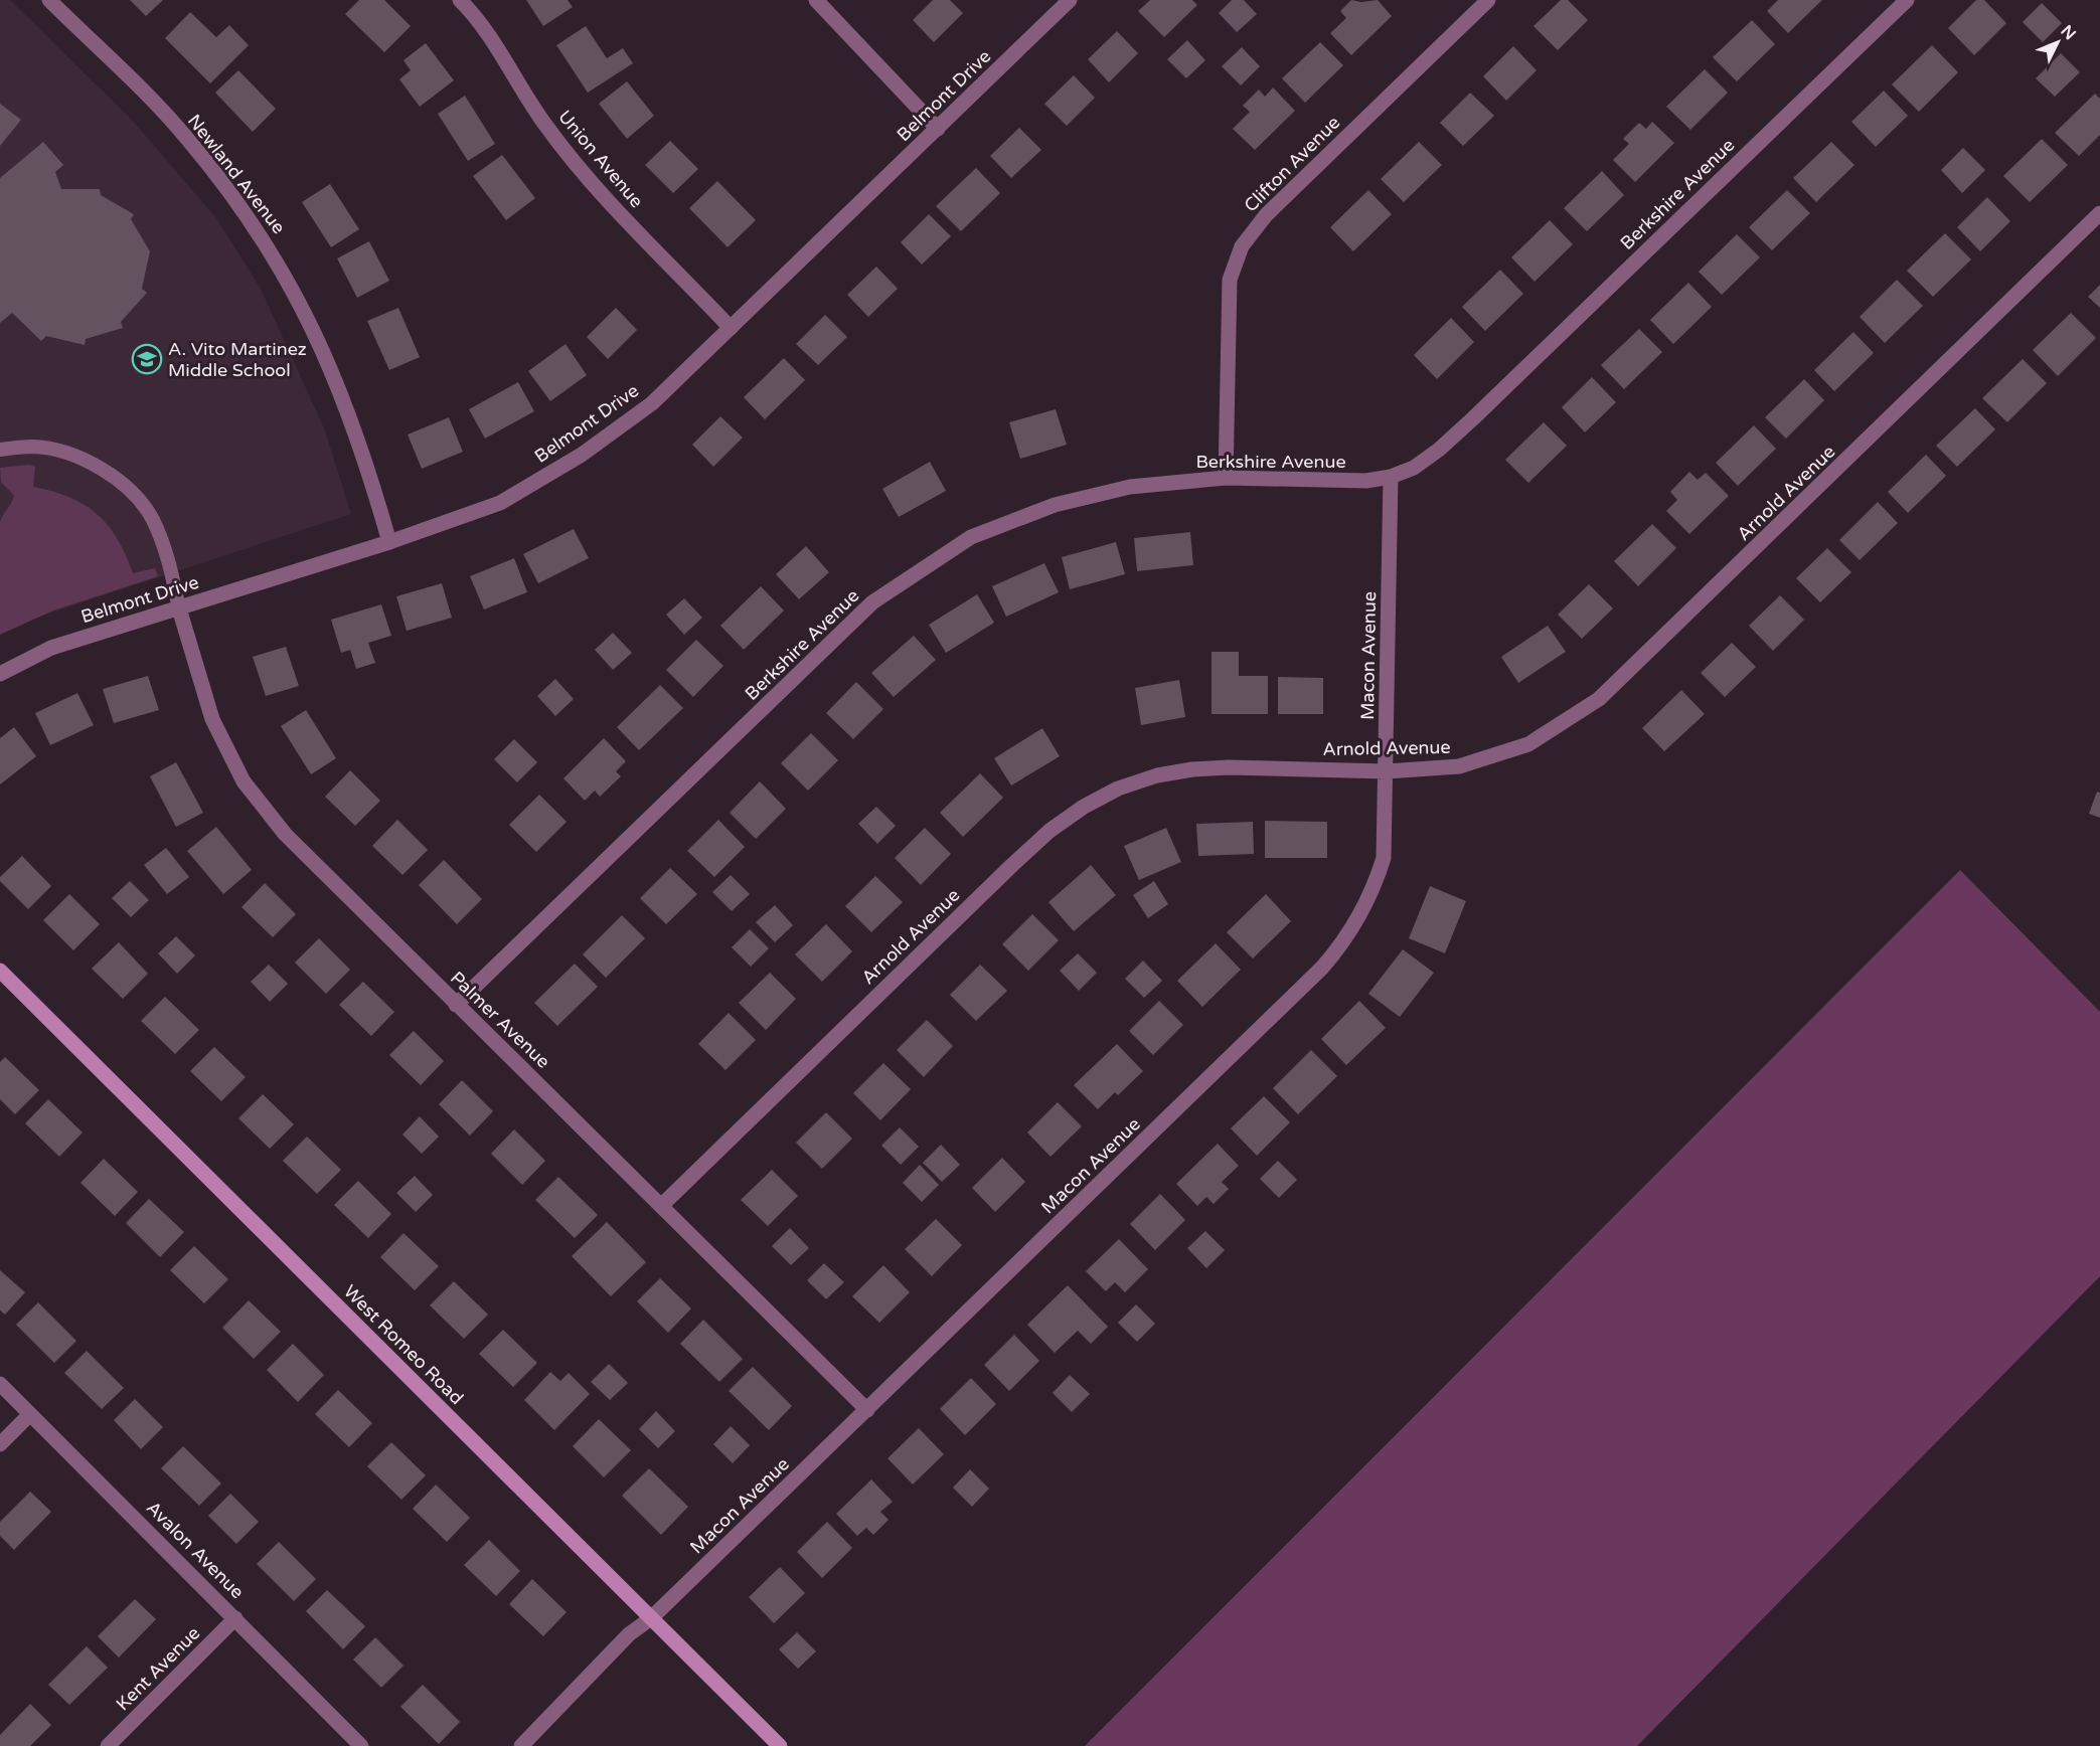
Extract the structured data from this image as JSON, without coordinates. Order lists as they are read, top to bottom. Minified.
{"streets":{"main road":["West Romeo Road"],"street":["Belmont Drive","Union Avenue","Clifton Avenue","Newland Avenue","Berkshire Avenue","Arnold Avenue","Macon Avenue","Palmer Avenue","Avalon Avenue","Kent Avenue"]},"crossings":[["Belmont Drive","Union Avenue"],["Belmont Drive","Newland Avenue"],["Belmont Drive","Palmer Avenue"],["Clifton Avenue","Berkshire Avenue"],["Berkshire Avenue","Macon Avenue"],["Berkshire Avenue","Palmer Avenue"],["Arnold Avenue","Macon Avenue"],["Arnold Avenue","Palmer Avenue"],["Macon Avenue","Palmer Avenue"],["Macon Avenue","West Romeo Road"],["Avalon Avenue","Kent Avenue"]],"places":{"school or university":["A. Vito Martinez Middle School"]},"north":"top right"}
